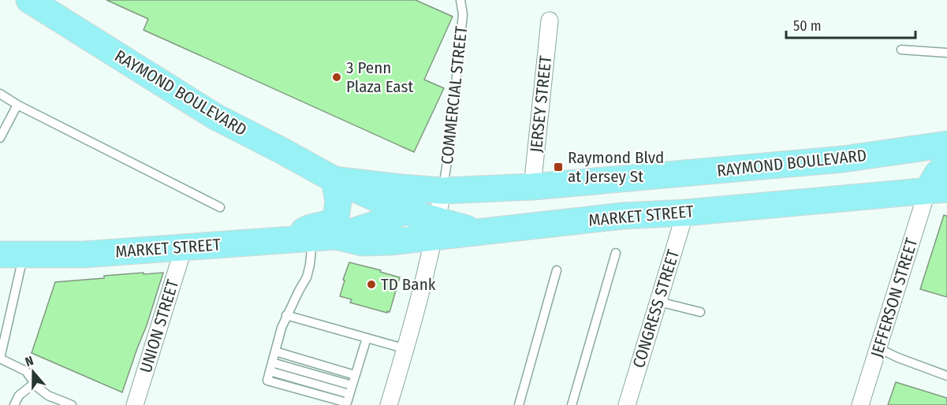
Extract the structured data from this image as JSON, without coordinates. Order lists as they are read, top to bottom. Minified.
{"streets":{"main road":["RAYMOND BOULEVARD","MARKET STREET"],"street":["JERSEY STREET","JEFFERSON STREET","CONGRESS STREET","UNION STREET"],"lane":["COMMERCIAL STREET"]},"crossings":[["RAYMOND BOULEVARD","COMMERCIAL STREET"],["RAYMOND BOULEVARD","JERSEY STREET"],["RAYMOND BOULEVARD","MARKET STREET"],["COMMERCIAL STREET","MARKET STREET"],["MARKET STREET","JEFFERSON STREET"],["MARKET STREET","CONGRESS STREET"],["MARKET STREET","UNION STREET"]],"places":{"other":["3 Penn Plaza East","TD Bank"],"transit":["Raymond Blvd at Jersey St"]},"scale_bar":"50 m","north":"top"}
